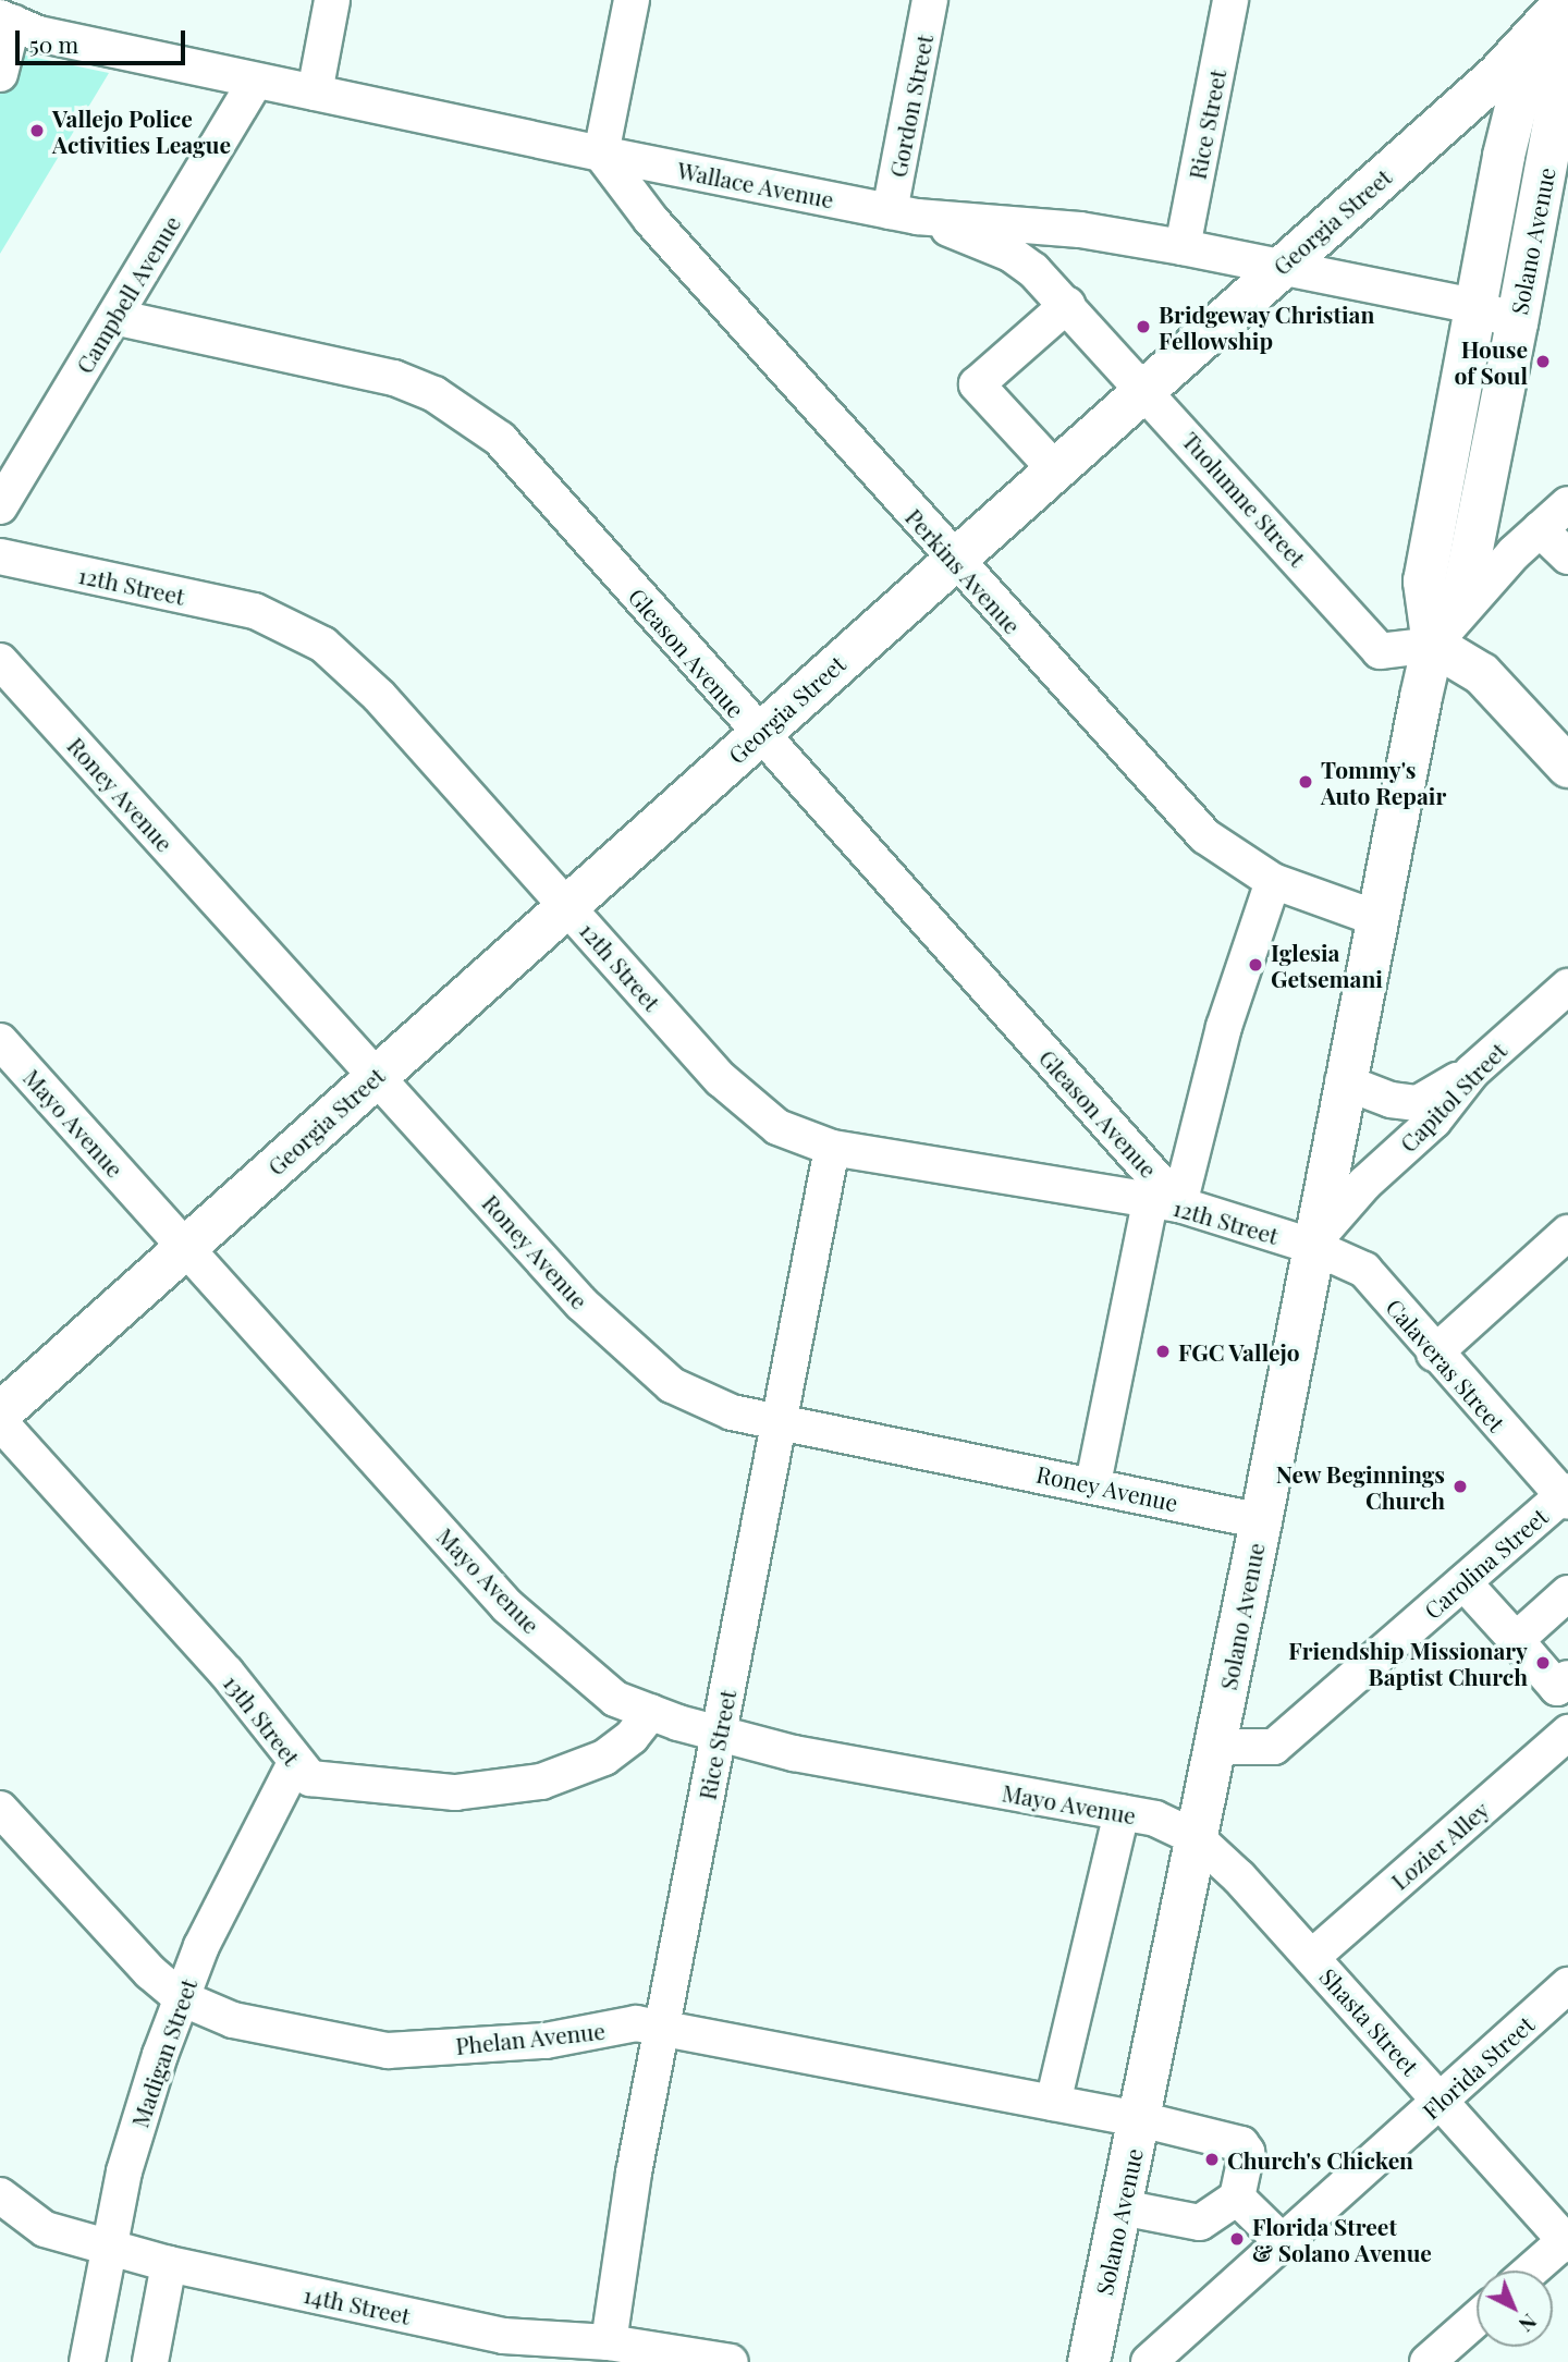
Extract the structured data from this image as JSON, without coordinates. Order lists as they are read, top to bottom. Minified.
{"streets":{"main road":["Georgia Street","Solano Avenue"],"street":["Gordon Street","Rice Street","Wallace Avenue","Campbell Avenue","Tuolumne Street","Perkins Avenue","12th Street","Gleason Avenue","Roney Avenue","Capitol Street","Mayo Avenue","Calaveras Street","Carolina Street","13th Street","Lozier Alley","Shasta Street","Phelan Avenue","Madigan Street","Florida Street","14th Street"]},"crossings":[["Gordon Street","Wallace Avenue"],["Gordon Street","Tuolumne Street"],["Rice Street","Wallace Avenue"],["Rice Street","12th Street"],["Rice Street","Roney Avenue"],["Rice Street","Mayo Avenue"],["Rice Street","Phelan Avenue"],["Rice Street","14th Street"],["Wallace Avenue","Georgia Street"],["Wallace Avenue","Solano Avenue"],["Wallace Avenue","Campbell Avenue"],["Wallace Avenue","Tuolumne Street"],["Wallace Avenue","Perkins Avenue"],["Georgia Street","Solano Avenue"],["Georgia Street","Tuolumne Street"],["Georgia Street","Perkins Avenue"],["Georgia Street","12th Street"],["Georgia Street","Gleason Avenue"],["Georgia Street","Roney Avenue"],["Georgia Street","Mayo Avenue"],["Solano Avenue","Tuolumne Street"],["Solano Avenue","Perkins Avenue"],["Solano Avenue","12th Street"],["Solano Avenue","Roney Avenue"],["Solano Avenue","Capitol Street"],["Solano Avenue","Mayo Avenue"],["Solano Avenue","Calaveras Street"],["Solano Avenue","Carolina Street"],["Solano Avenue","Shasta Street"],["Solano Avenue","Phelan Avenue"],["Campbell Avenue","Gleason Avenue"],["12th Street","Gleason Avenue"],["12th Street","Capitol Street"],["12th Street","Calaveras Street"],["Capitol Street","Calaveras Street"],["Mayo Avenue","13th Street"],["Mayo Avenue","Shasta Street"],["Calaveras Street","Carolina Street"],["13th Street","Madigan Street"],["Lozier Alley","Shasta Street"],["Shasta Street","Florida Street"],["Phelan Avenue","Madigan Street"],["Madigan Street","14th Street"]],"places":["Vallejo Police Activities League","Bridgeway Christian Fellowship","House of Soul","Tommy's Auto Repair","Iglesia Getsemani","FGC Vallejo","New Beginnings Church","Friendship Missionary Baptist Church","Church's Chicken","Florida Street & Solano Avenue"],"scale_bar":"50 m","north":"bottom right"}
